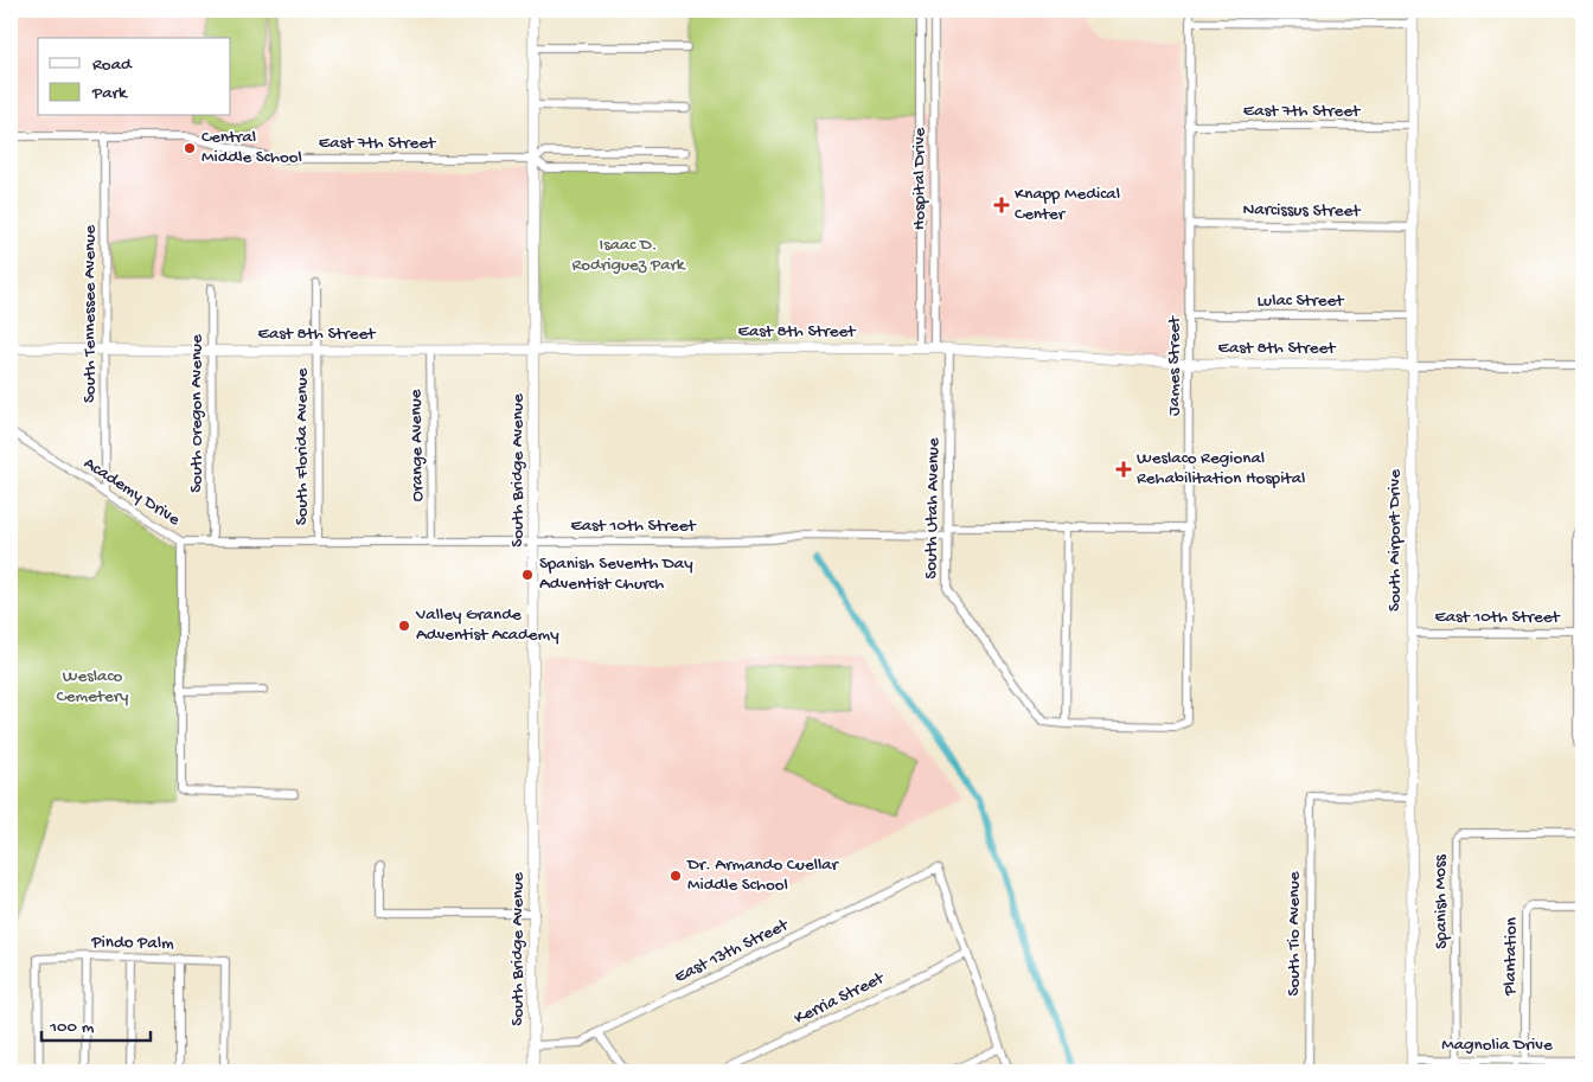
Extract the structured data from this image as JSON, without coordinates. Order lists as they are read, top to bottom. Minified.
{"streets":{"street":["East 7th Street","Hospital Drive","Narcissus Street","Lulac Street","South Tennessee Avenue","East 8th Street","James Street","South Oregon Avenue","Orange Avenue","South Florida Avenue","South Bridge Avenue","Academy Drive","South Utah Avenue","East 10th Street","South Airport Drive","Spanish Moss","South Tio Avenue","Pindo Palm","East 13th Street","Plantation","Kerria Street","Magnolia Drive"]},"crossings":[["East 7th Street","South Tennessee Avenue"],["East 7th Street","James Street"],["East 7th Street","South Bridge Avenue"],["East 7th Street","South Airport Drive"],["Hospital Drive","East 8th Street"],["Narcissus Street","James Street"],["Narcissus Street","South Airport Drive"],["Lulac Street","James Street"],["Lulac Street","South Airport Drive"],["South Tennessee Avenue","East 8th Street"],["South Tennessee Avenue","Academy Drive"],["East 8th Street","James Street"],["East 8th Street","South Oregon Avenue"],["East 8th Street","Orange Avenue"],["East 8th Street","South Florida Avenue"],["East 8th Street","South Bridge Avenue"],["East 8th Street","South Utah Avenue"],["East 8th Street","South Airport Drive"],["James Street","South Utah Avenue"],["South Oregon Avenue","Academy Drive"],["Orange Avenue","East 10th Street"],["South Florida Avenue","Academy Drive"],["South Florida Avenue","East 10th Street"],["South Bridge Avenue","East 10th Street"],["South Bridge Avenue","East 13th Street"],["Academy Drive","East 10th Street"],["South Utah Avenue","East 10th Street"],["East 10th Street","South Airport Drive"],["South Airport Drive","South Tio Avenue"],["South Airport Drive","Magnolia Drive"],["Spanish Moss","Magnolia Drive"],["East 13th Street","Kerria Street"],["Plantation","Magnolia Drive"]],"parks":["Isaac D. Rodriguez Park","Weslaco Cemetery"],"places":{"other":["Central Middle School","Spanish Seventh Day Adventist Church","Valley Grande Adventist Academy","Dr. Armando Cuellar Middle School"],"health":["Knapp Medical Center","Weslaco Regional Rehabilitation Hospital"]},"legend":["Road","Park"],"scale_bar":"100 m"}
